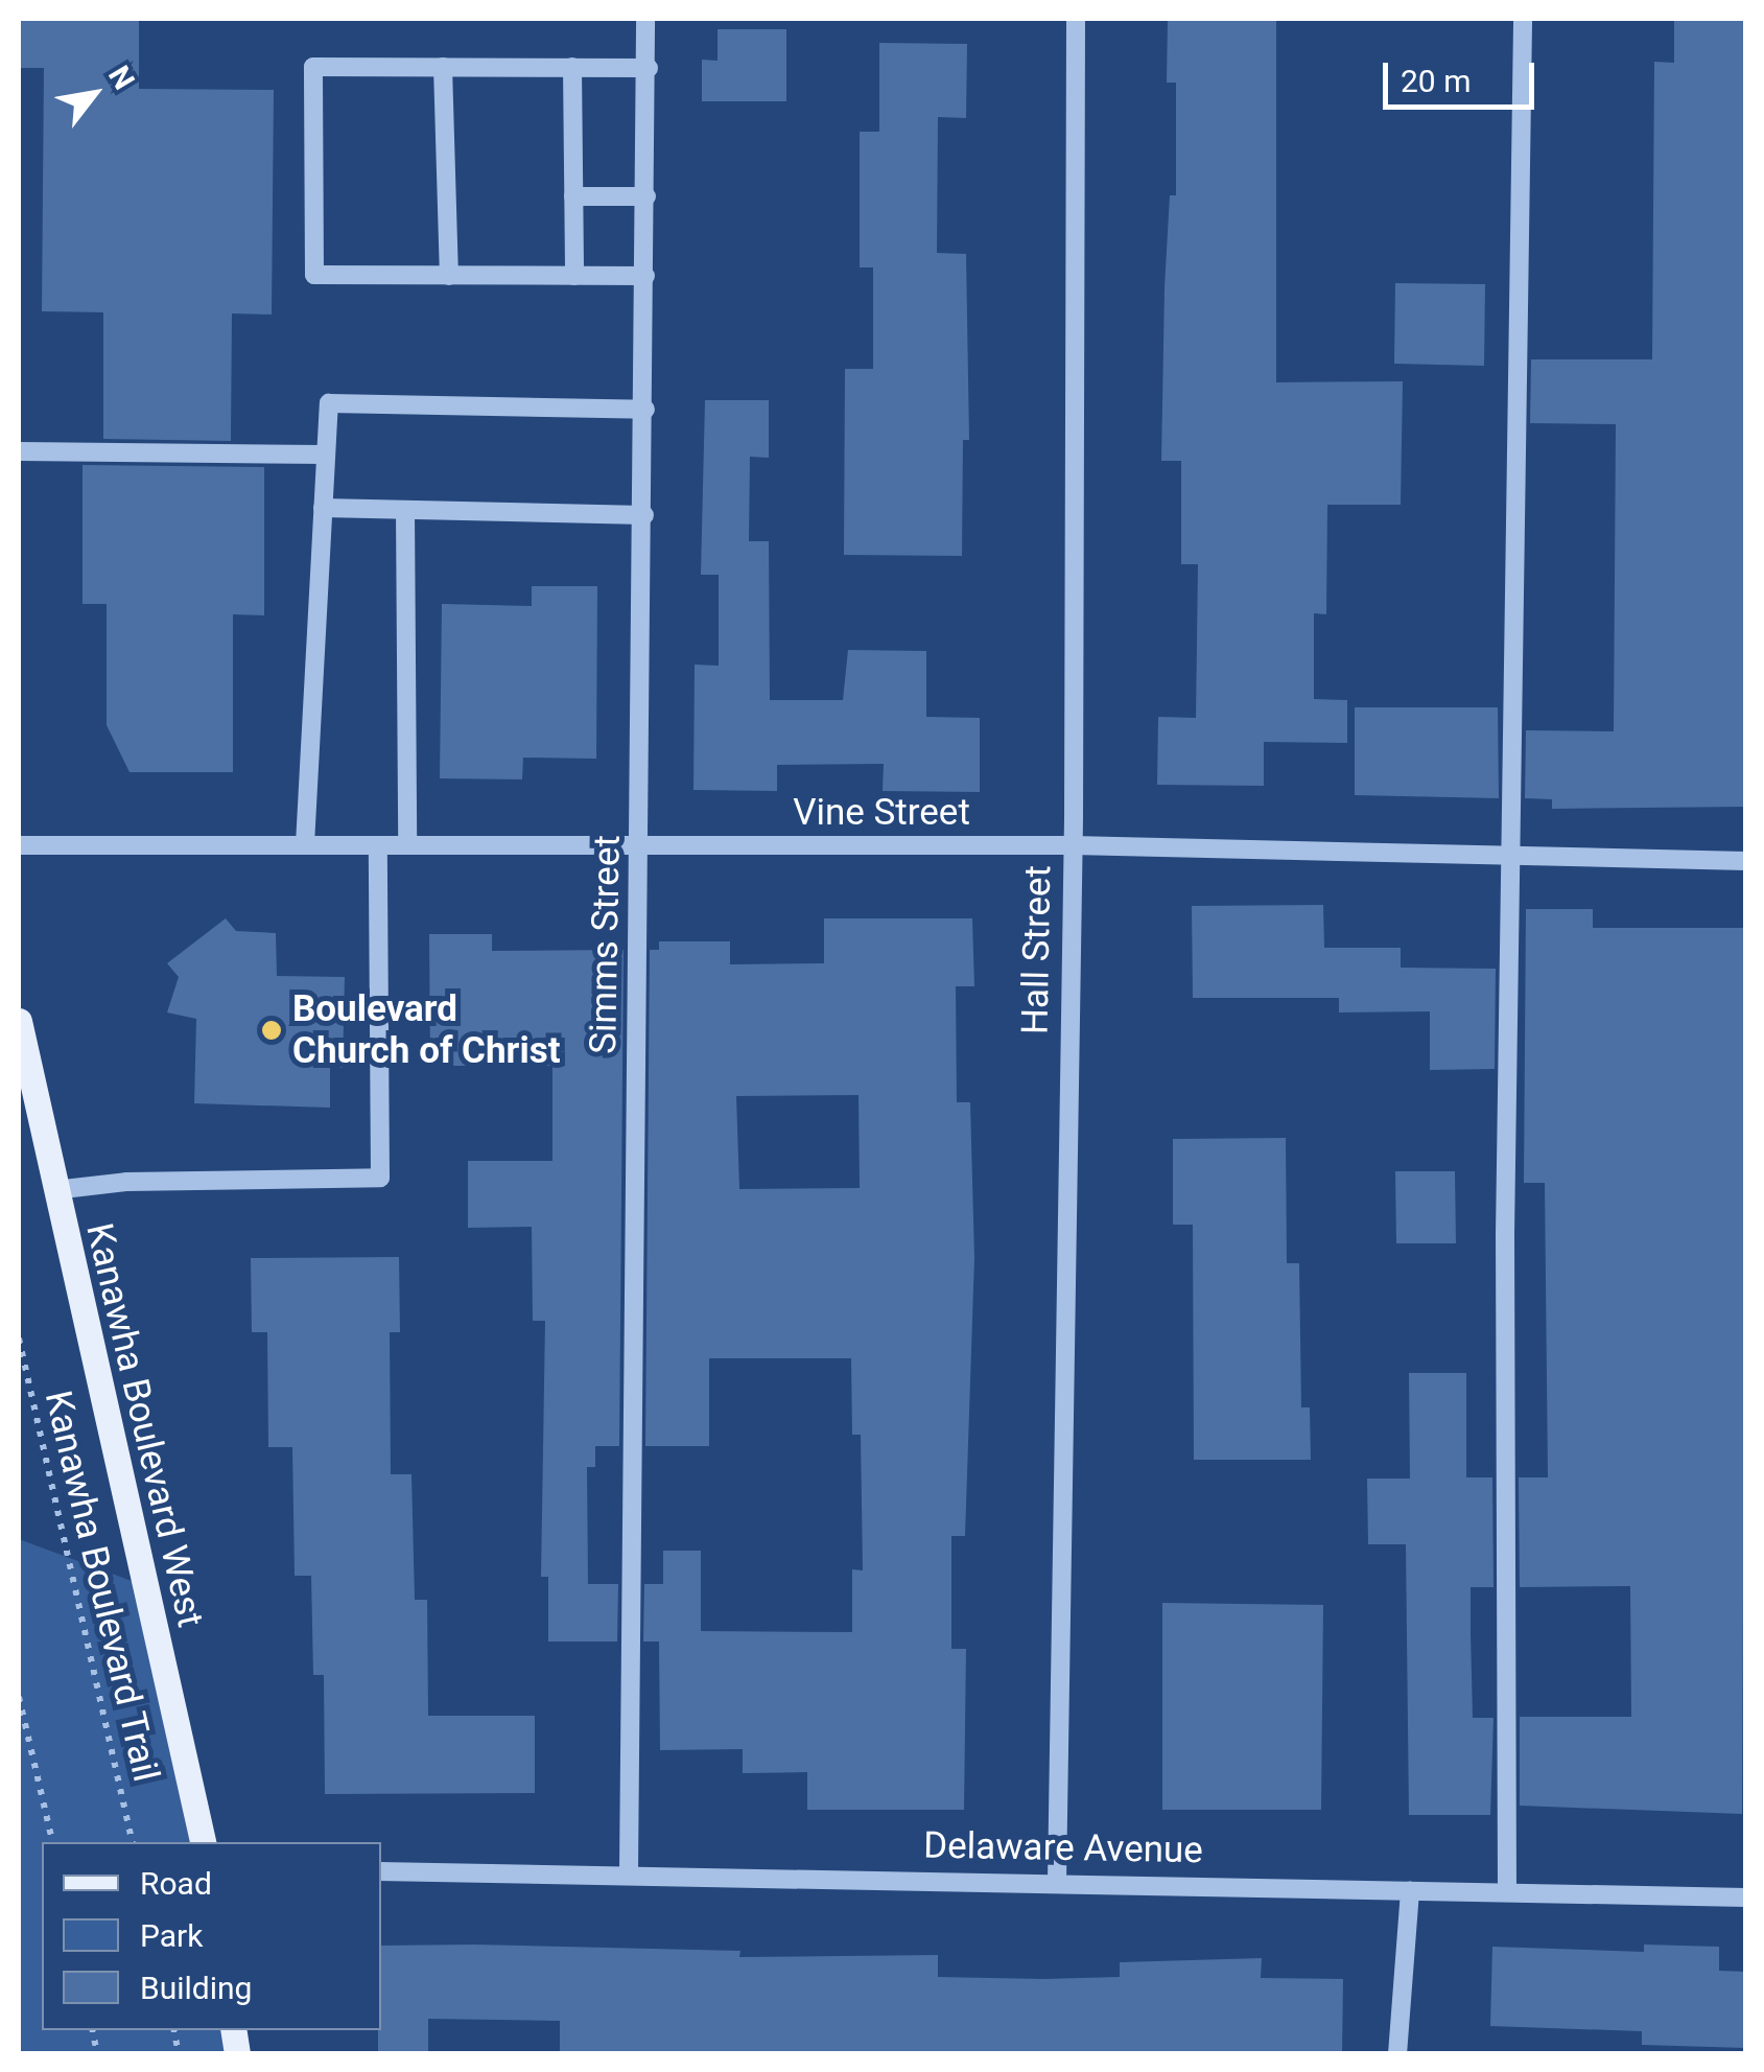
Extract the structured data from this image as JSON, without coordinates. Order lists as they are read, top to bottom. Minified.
{"streets":{"main road":["Kanawha Boulevard West"],"street":["Vine Street","Simms Street","Hall Street","Delaware Avenue"],"path":["Kanawha Boulevard Trail"]},"crossings":[["Vine Street","Simms Street"],["Vine Street","Hall Street"],["Simms Street","Delaware Avenue"],["Hall Street","Delaware Avenue"]],"places":["Boulevard Church of Christ"],"legend":["Road","Park","Building"],"scale_bar":"20 m","north":"top right"}
